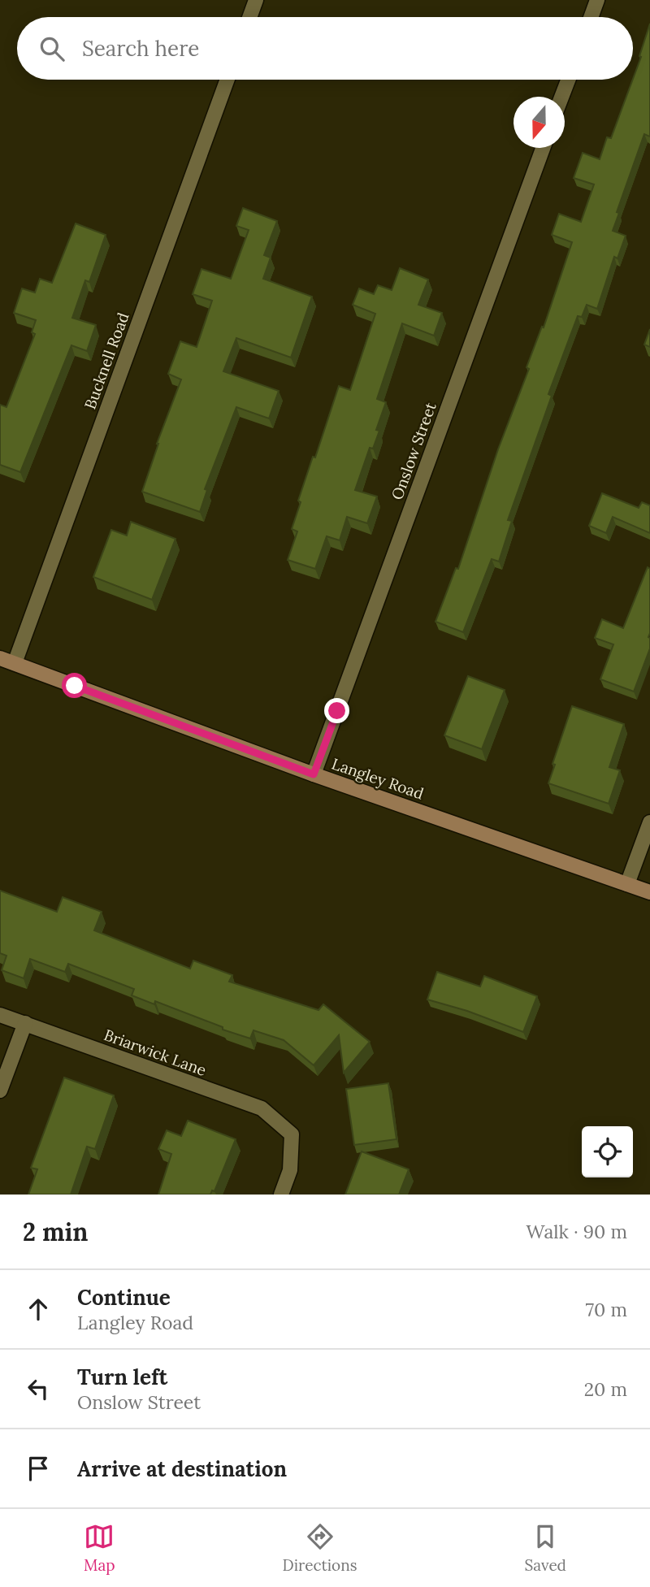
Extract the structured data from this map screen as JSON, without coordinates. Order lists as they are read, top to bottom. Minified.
{"streets":{"street":["Bucknell Road","Onslow Street","Langley Road","Briarwick Lane"]},"crossings":[["Bucknell Road","Langley Road"],["Onslow Street","Langley Road"]],"north":"bottom","page":{"search":"Search here","heading":["2 min","Walk · 90 m"],"list":[["Continue","Langley Road","70 m"],["Turn left","Onslow Street","20 m"],"Arrive at destination"],"nav":["Map","Directions","Saved"]}}
